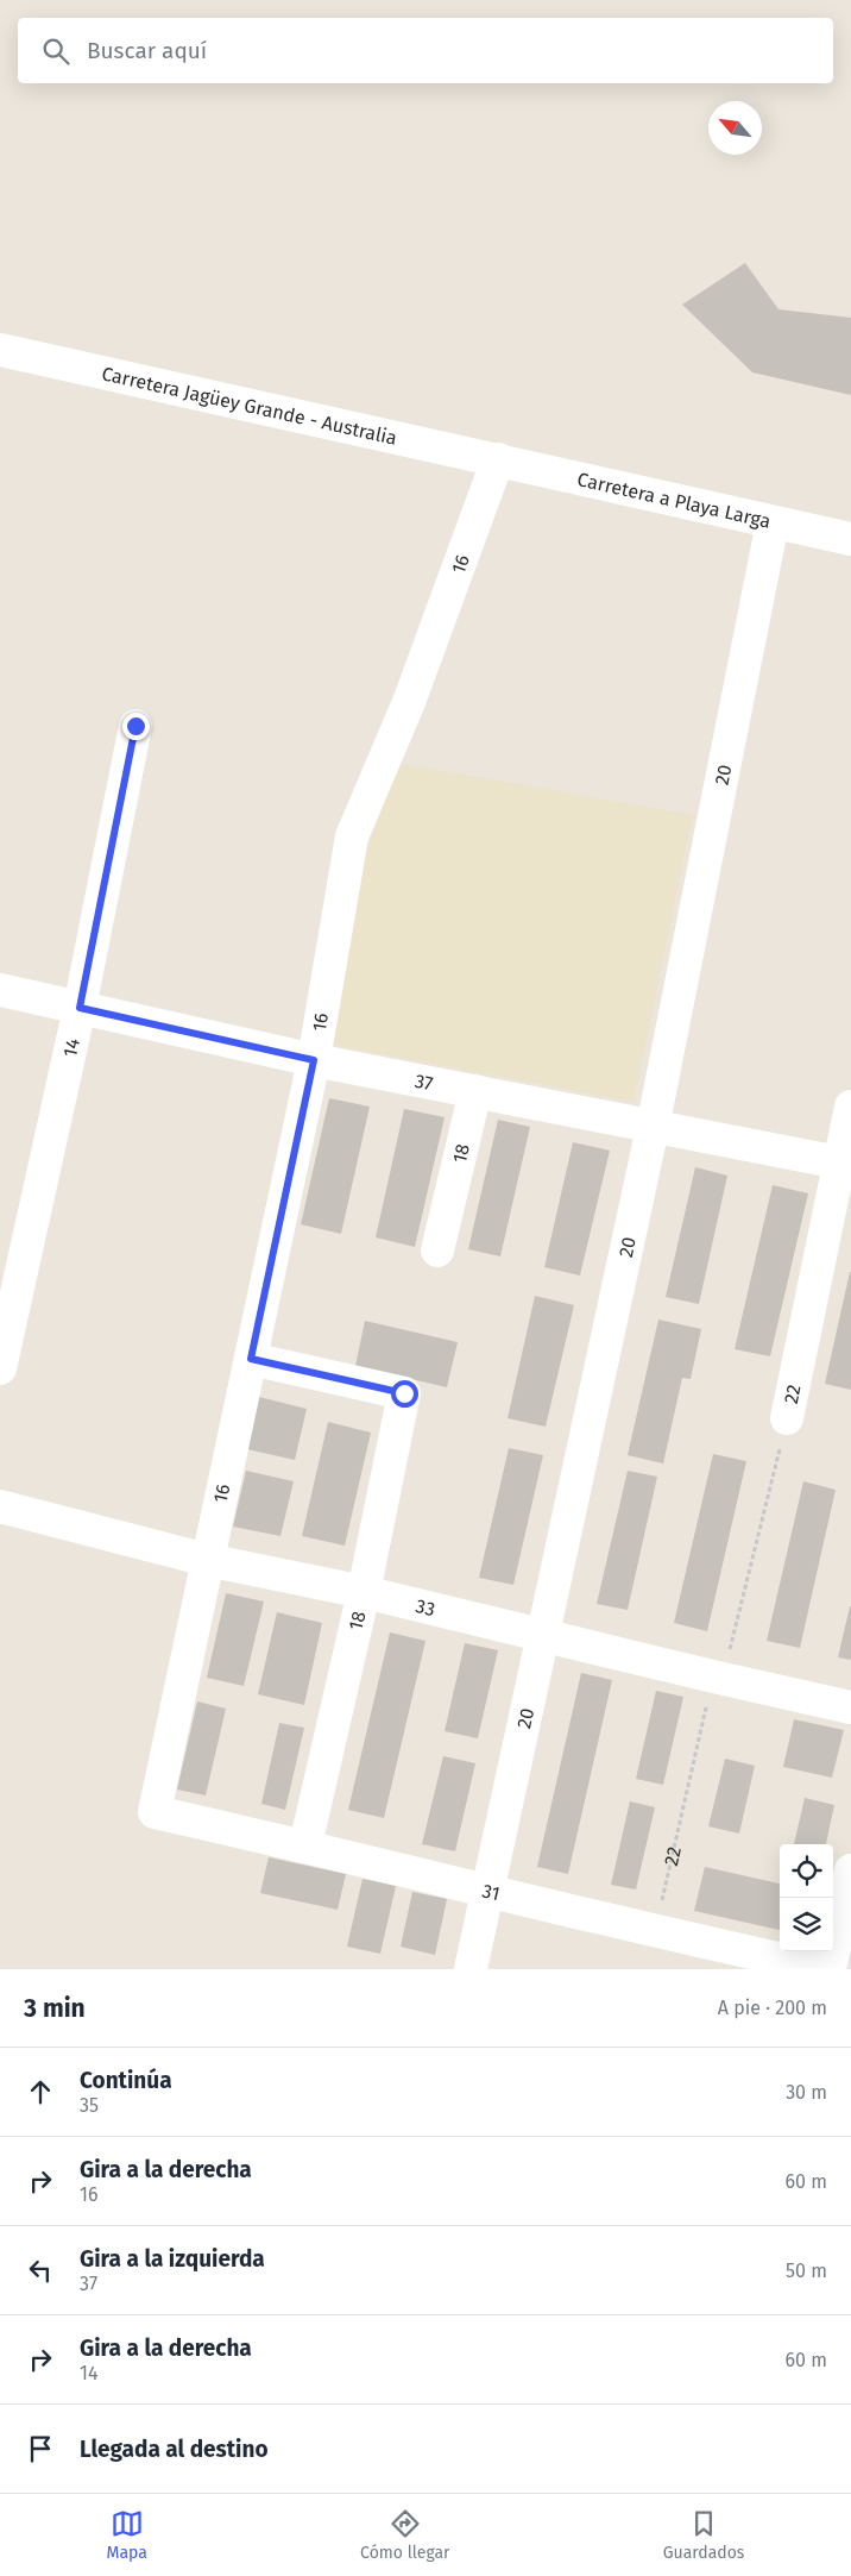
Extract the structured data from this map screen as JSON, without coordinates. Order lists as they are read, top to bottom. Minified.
{"streets":{"street":["Carretera Jagüey Grande - Australia","Carretera a Playa Larga","16","20","14","37","18","22","33","31"]},"crossings":[["Carretera Jagüey Grande - Australia","Carretera a Playa Larga"],["Carretera Jagüey Grande - Australia","16"],["Carretera a Playa Larga","16"],["Carretera a Playa Larga","20"],["16","37"],["16","18"],["16","33"],["16","31"],["20","37"],["20","33"],["20","31"],["14","37"],["37","18"],["37","22"],["18","33"],["18","31"],["22","33"],["22","31"]],"north":"top left","page":{"search":"Buscar aquí","heading":["3 min","A pie · 200 m"],"list":[["Continúa","35","30 m"],["Gira a la derecha","16","60 m"],["Gira a la izquierda","37","50 m"],["Gira a la derecha","14","60 m"],"Llegada al destino"],"nav":["Mapa","Cómo llegar","Guardados"]}}
